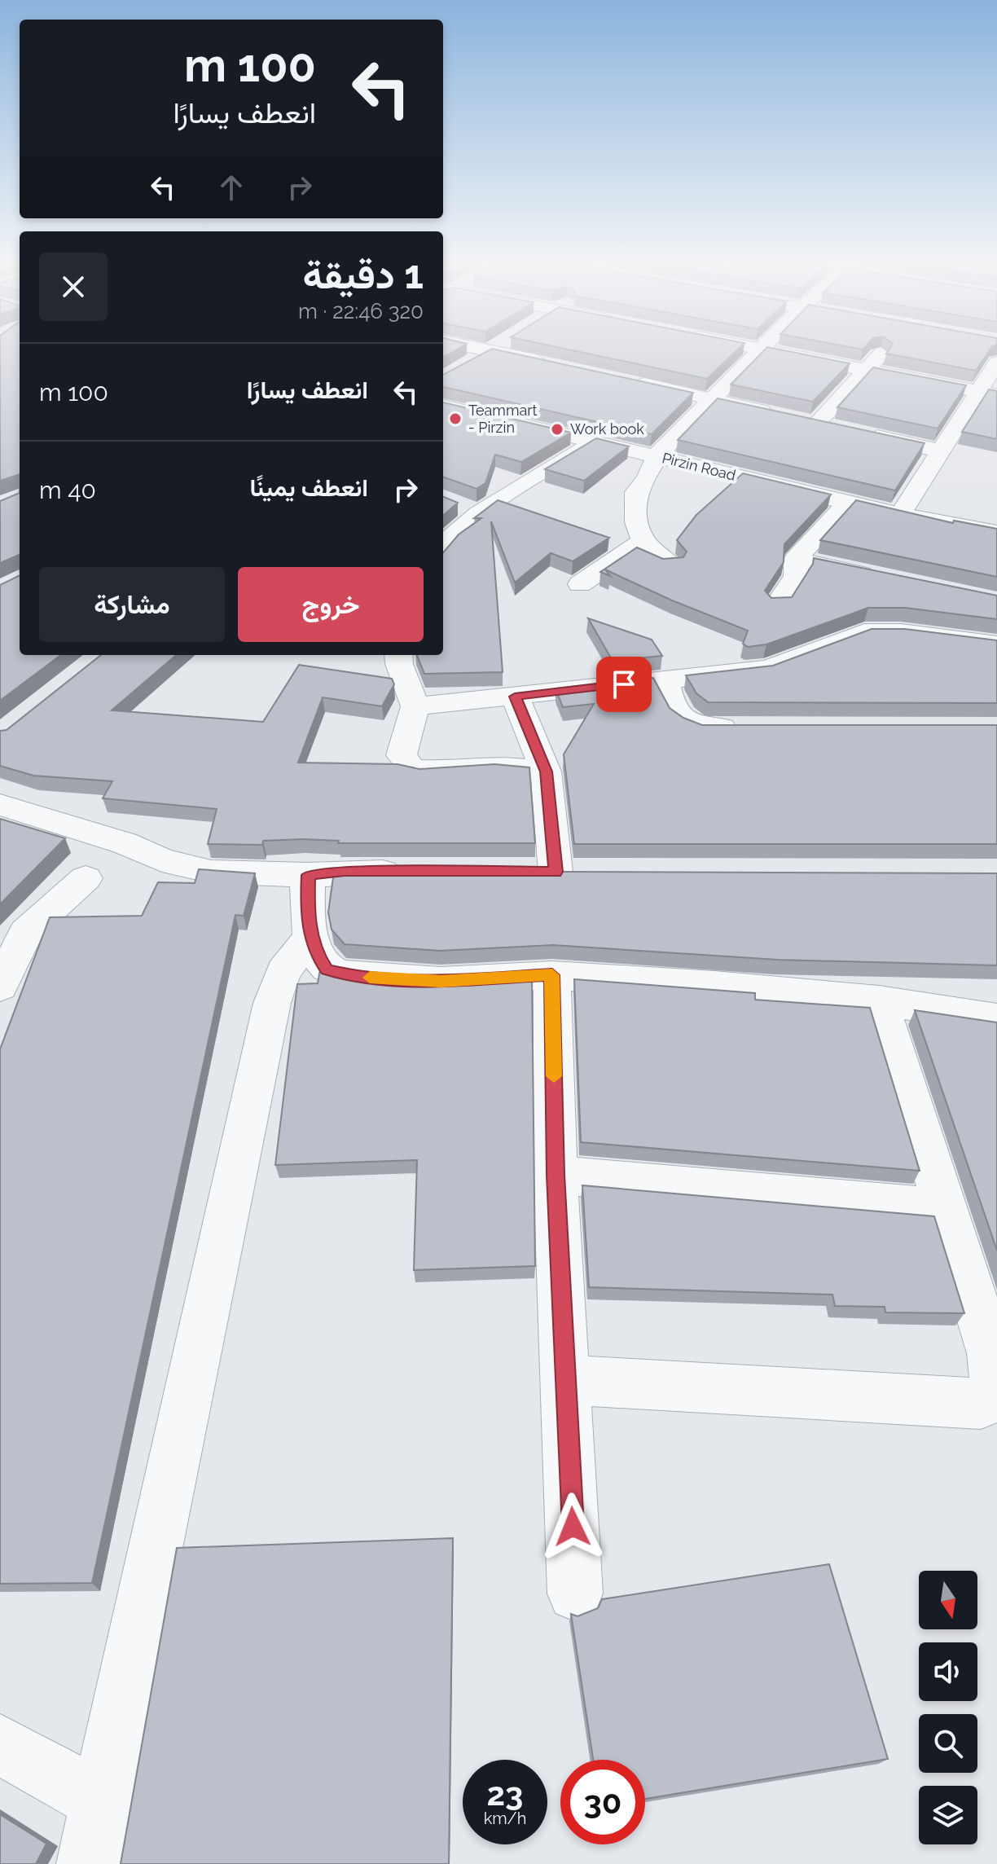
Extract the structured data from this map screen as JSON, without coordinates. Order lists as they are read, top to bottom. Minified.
{"streets":{"street":["Pirzin Road"]},"places":["Teammart - Pirzin","Work book"],"north":"bottom","page":{"turn":["100 m","انعطف يسارًا"],"heading":["1 دقيقة","320 m · 22:46"],"list":[{"name":"انعطف يسارًا","value":"100 m"},{"name":"انعطف يمينًا","value":"40 m"}],"buttons":["خروج","مشاركة"],"speed":"23 km/h","limit":"30"}}
